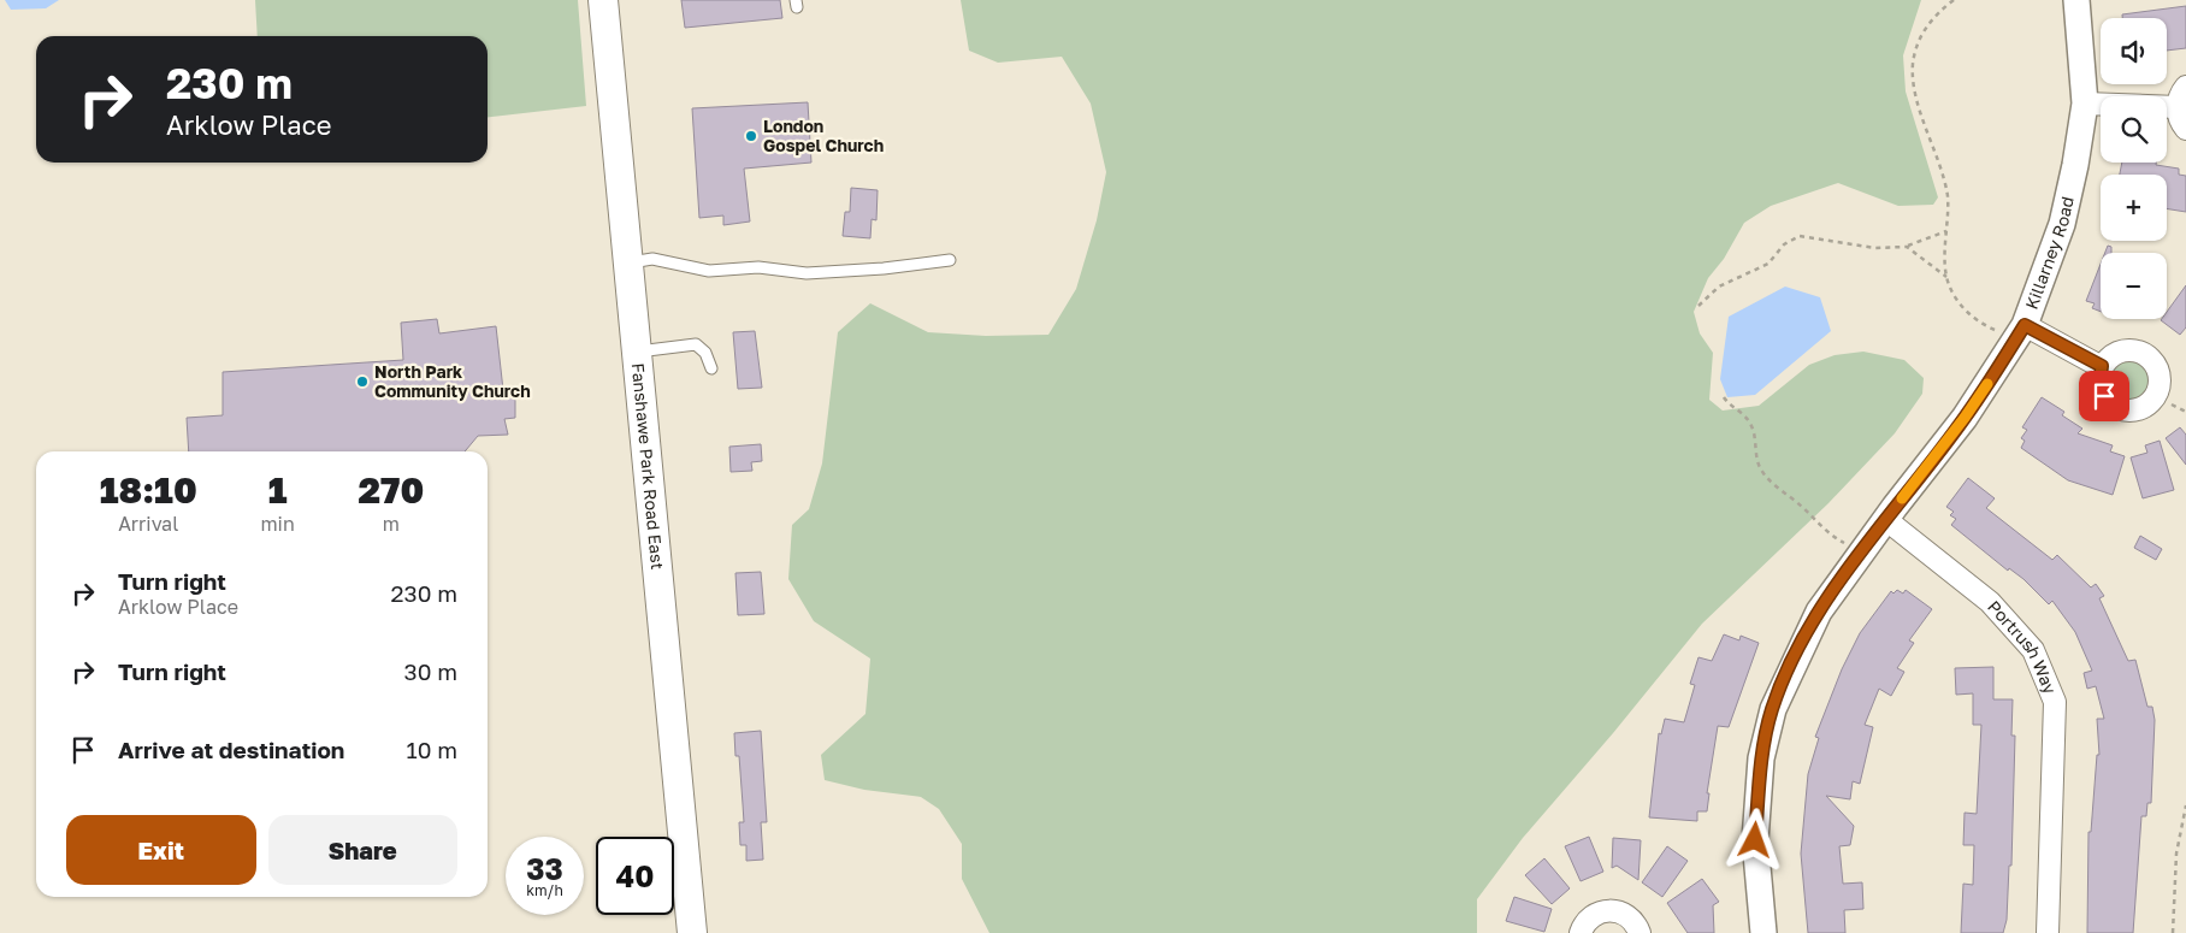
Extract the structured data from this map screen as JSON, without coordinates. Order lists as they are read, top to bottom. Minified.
{"streets":{"main road":["Fanshawe Park Road East"],"street":["Killarney Road","Portrush Way"]},"crossings":[["Killarney Road","Portrush Way"]],"places":["London Gospel Church","North Park Community Church"],"page":{"map_buttons":["+","−"],"turn":["230 m","Arklow Place"],"eta":["18:10","Arrival","1","min","270","m"],"list":[{"name":"Turn right","note":"Arklow Place","value":"230 m"},{"name":"Turn right","value":"30 m"},{"name":"Arrive at destination","value":"10 m"}],"buttons":["Exit","Share"],"speed":"33 km/h","limit":"40"}}
